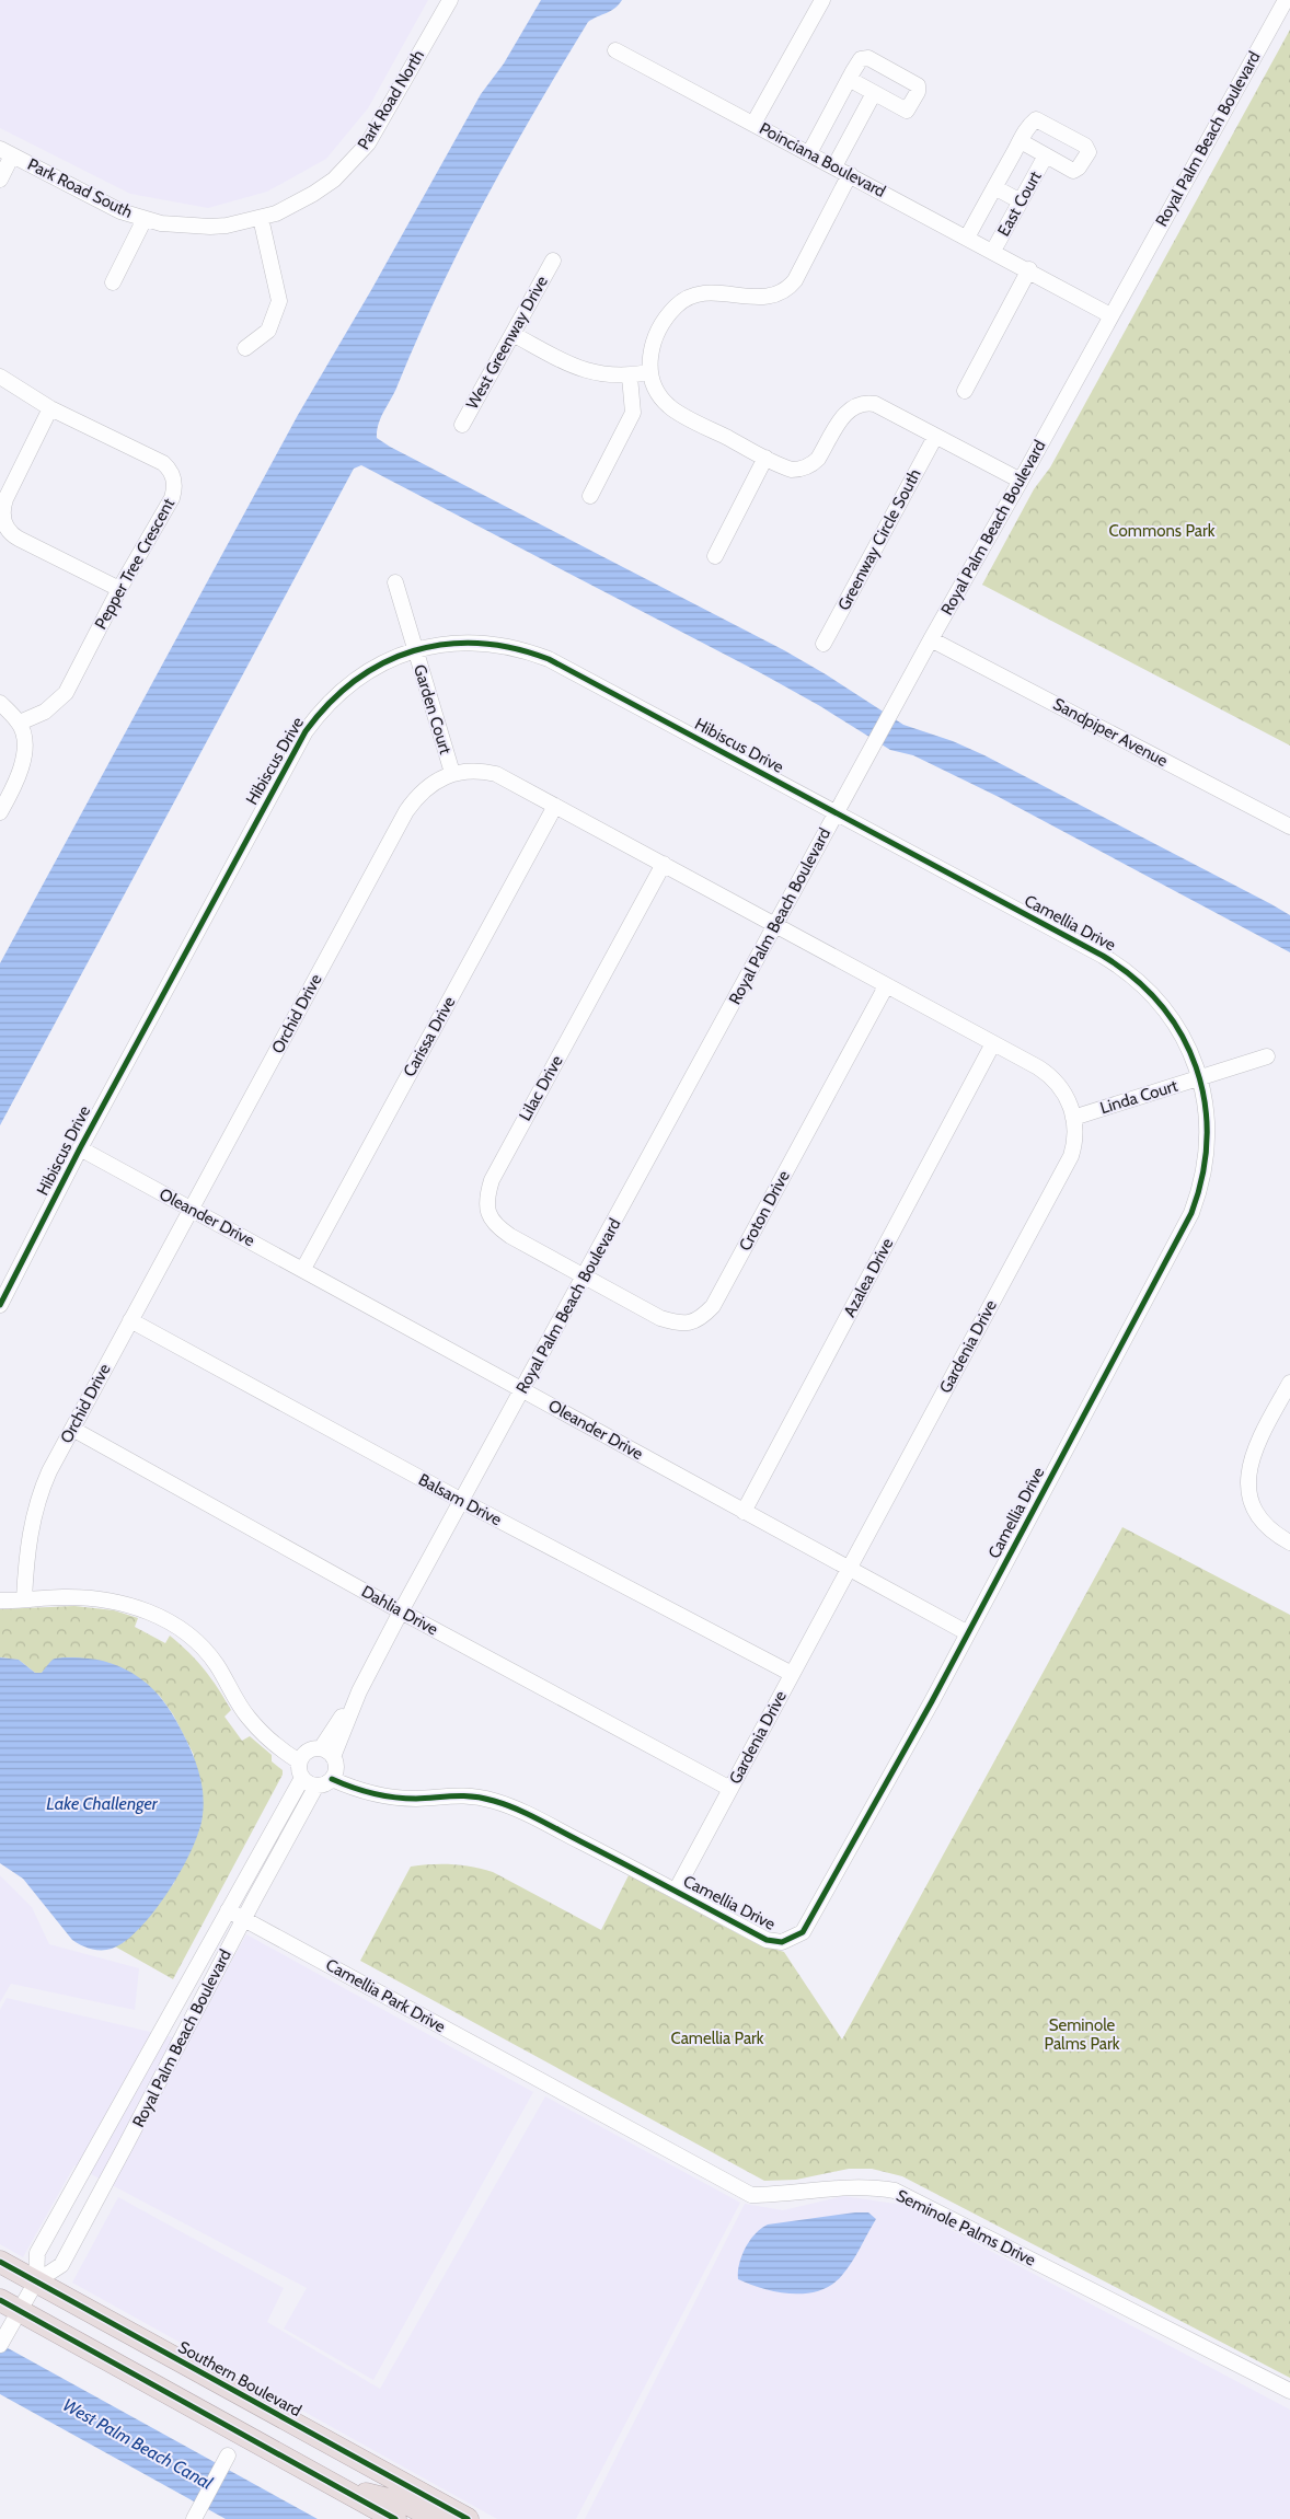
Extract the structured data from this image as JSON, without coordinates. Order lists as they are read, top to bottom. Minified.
{"streets":{"highway":["Southern Boulevard"],"street":["Park Road North","Royal Palm Beach Boulevard","Poinciana Boulevard","Park Road South","East Court","West Greenway Drive","Greenway Circle South","Pepper Tree Crescent","Garden Court","Sandpiper Avenue","Hibiscus Drive","Camellia Drive","Orchid Drive","Carissa Drive","Lilac Drive","Linda Court","Croton Drive","Oleander Drive","Azalea Drive","Gardenia Drive","Balsam Drive","Dahlia Drive","Camellia Park Drive","Seminole Palms Drive"]},"crossings":[["Park Road North","Park Road South"],["Royal Palm Beach Boulevard","Poinciana Boulevard"],["Royal Palm Beach Boulevard","Sandpiper Avenue"],["Royal Palm Beach Boulevard","Hibiscus Drive"],["Royal Palm Beach Boulevard","Camellia Drive"],["Royal Palm Beach Boulevard","Orchid Drive"],["Royal Palm Beach Boulevard","Lilac Drive"],["Royal Palm Beach Boulevard","Croton Drive"],["Royal Palm Beach Boulevard","Oleander Drive"],["Royal Palm Beach Boulevard","Gardenia Drive"],["Royal Palm Beach Boulevard","Balsam Drive"],["Royal Palm Beach Boulevard","Dahlia Drive"],["Royal Palm Beach Boulevard","Camellia Park Drive"],["Royal Palm Beach Boulevard","Southern Boulevard"],["Poinciana Boulevard","East Court"],["Garden Court","Hibiscus Drive"],["Garden Court","Orchid Drive"],["Hibiscus Drive","Camellia Drive"],["Hibiscus Drive","Oleander Drive"],["Camellia Drive","Linda Court"],["Camellia Drive","Oleander Drive"],["Camellia Drive","Gardenia Drive"],["Orchid Drive","Carissa Drive"],["Orchid Drive","Lilac Drive"],["Orchid Drive","Oleander Drive"],["Orchid Drive","Gardenia Drive"],["Orchid Drive","Balsam Drive"],["Orchid Drive","Dahlia Drive"],["Carissa Drive","Oleander Drive"],["Lilac Drive","Croton Drive"],["Linda Court","Gardenia Drive"],["Croton Drive","Gardenia Drive"],["Oleander Drive","Azalea Drive"],["Oleander Drive","Gardenia Drive"],["Azalea Drive","Gardenia Drive"],["Gardenia Drive","Balsam Drive"],["Gardenia Drive","Dahlia Drive"],["Camellia Park Drive","Seminole Palms Drive"]],"water":["Lake Challenger","West Palm Beach Canal"],"parks":["Commons Park","Seminole Palms Park","Camellia Park"]}
